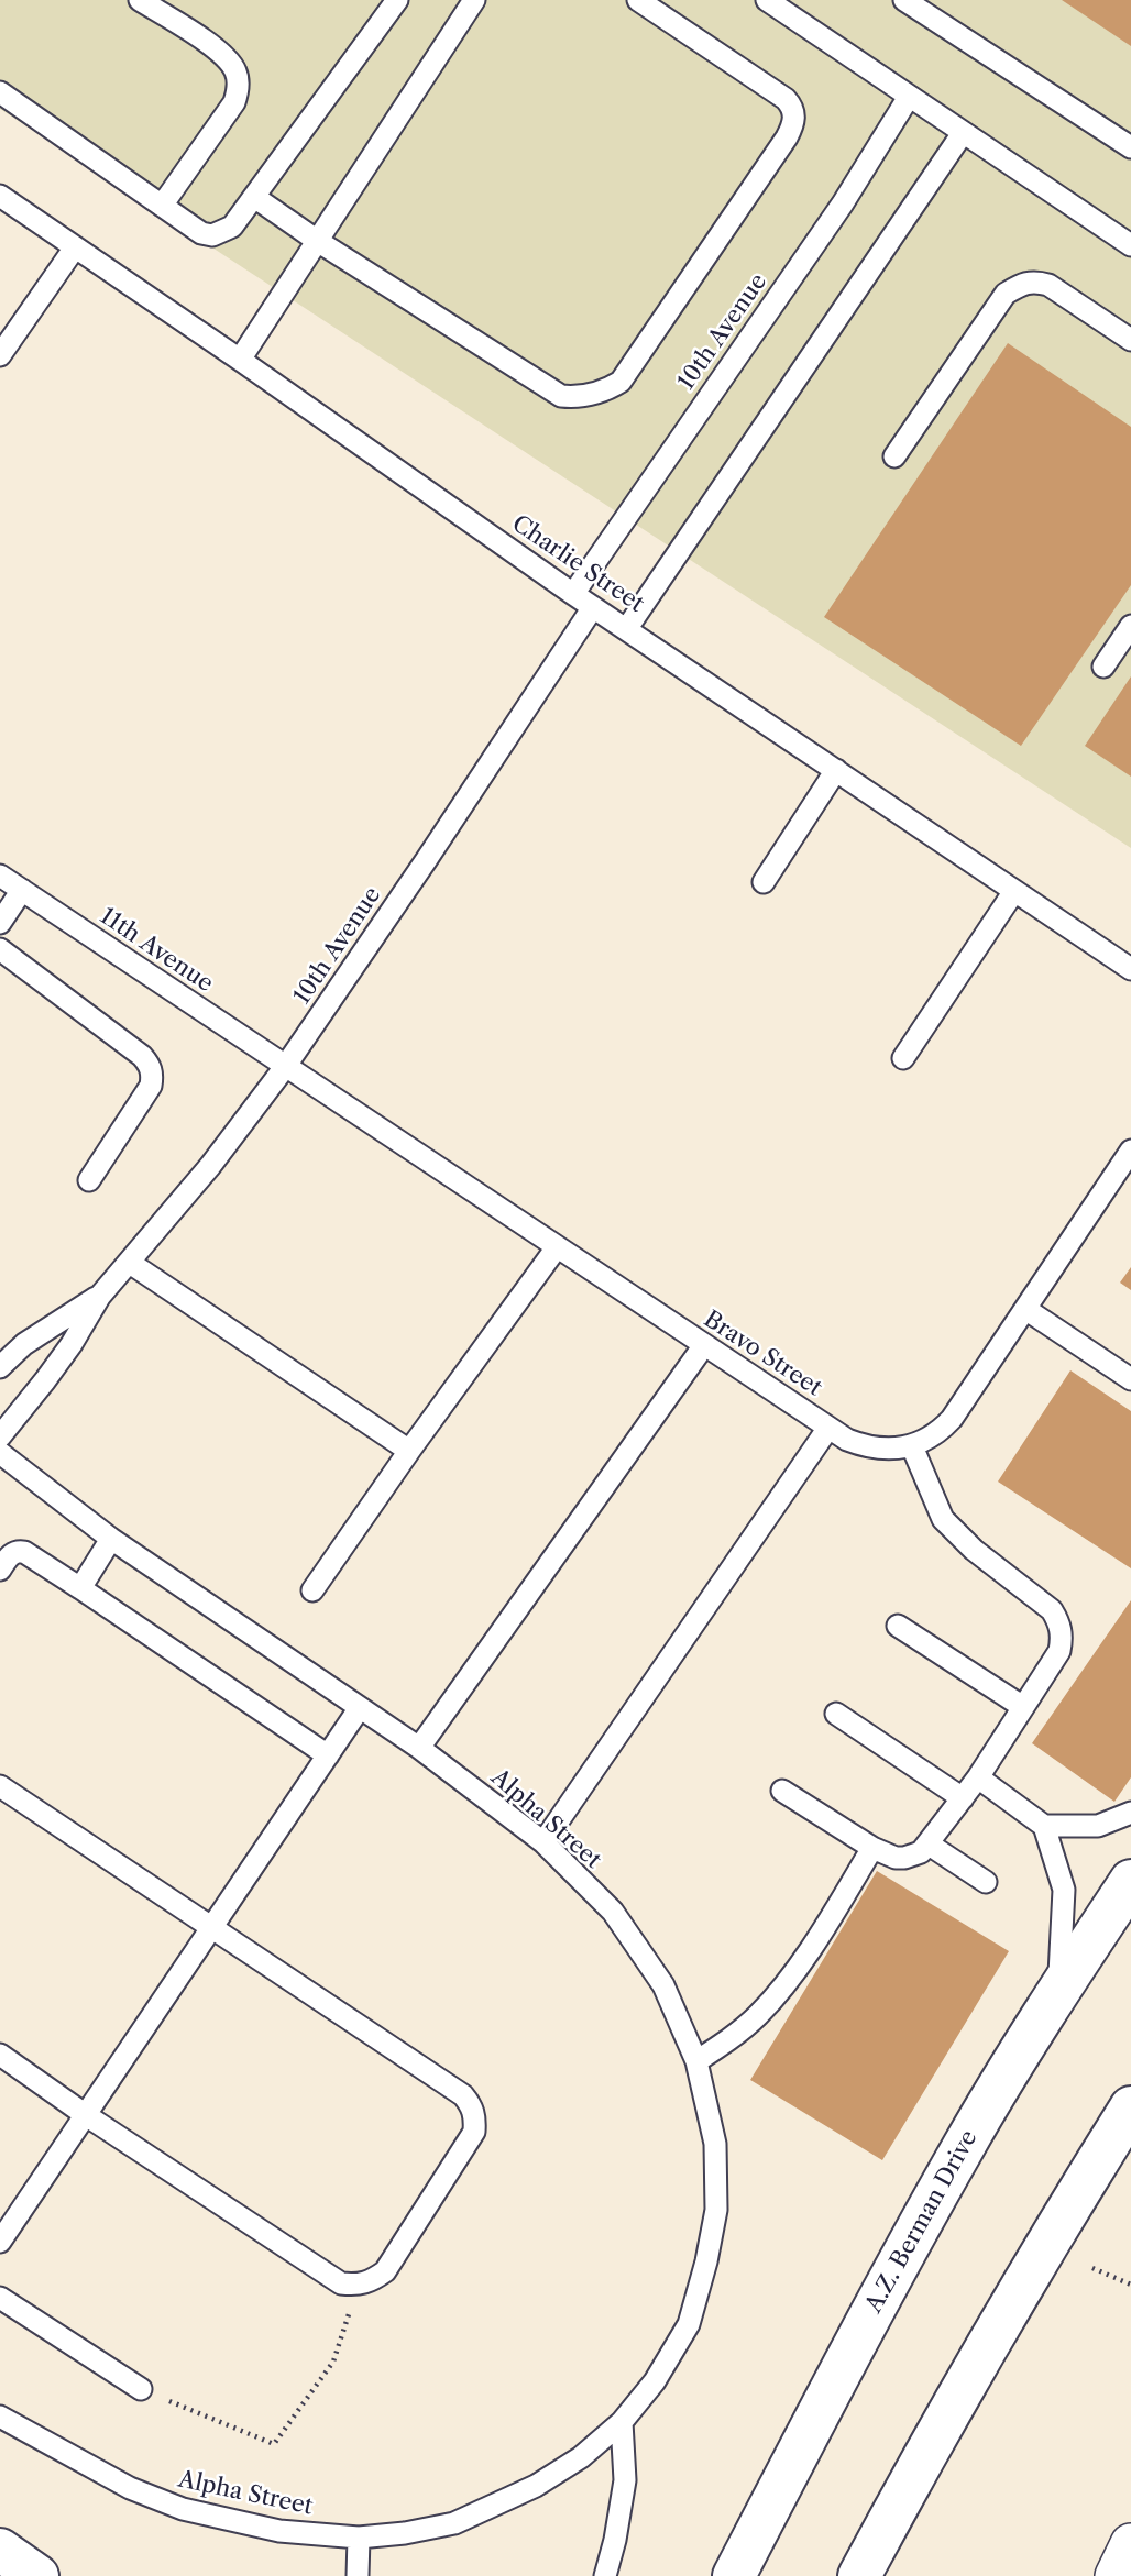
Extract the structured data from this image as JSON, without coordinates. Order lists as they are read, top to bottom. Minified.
{"streets":{"main road":["A.Z. Berman Drive"],"lane":["10th Avenue","Charlie Street","11th Avenue","Bravo Street","Alpha Street"]},"crossings":[["10th Avenue","Charlie Street"],["10th Avenue","11th Avenue"],["10th Avenue","Bravo Street"],["11th Avenue","Bravo Street"]]}
